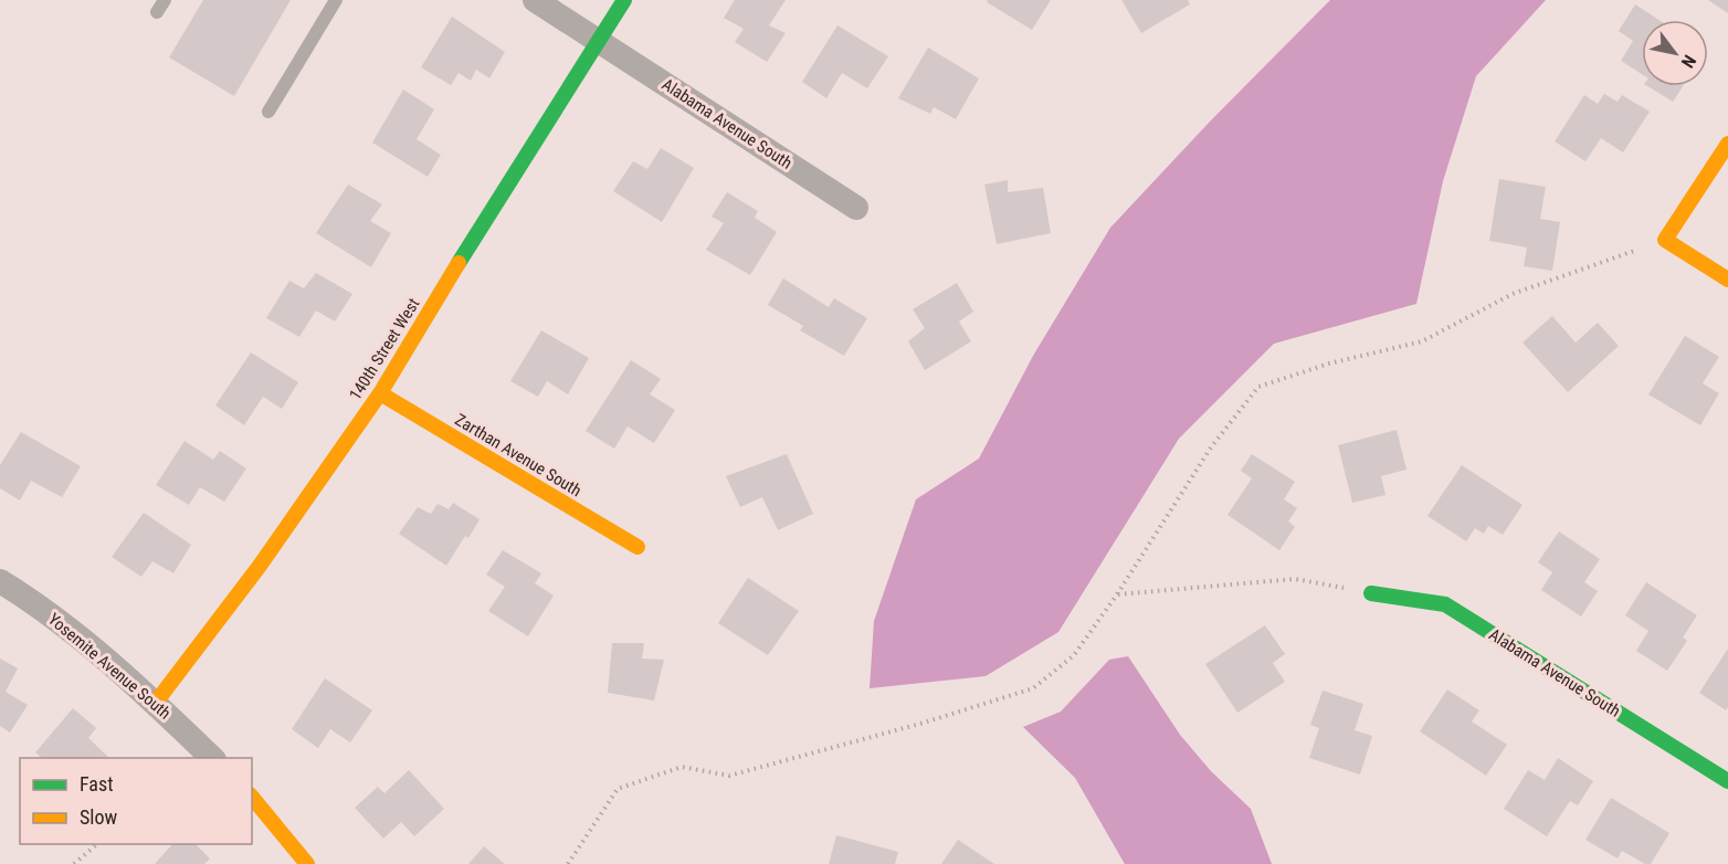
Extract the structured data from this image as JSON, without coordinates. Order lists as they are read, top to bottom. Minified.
{"streets":{"street":["Alabama Avenue South","140th Street West","Zarthan Avenue South","Yosemite Avenue South"]},"crossings":[["Alabama Avenue South","140th Street West"],["140th Street West","Zarthan Avenue South"],["140th Street West","Yosemite Avenue South"]],"legend":["Fast","Slow"],"north":"bottom right"}
